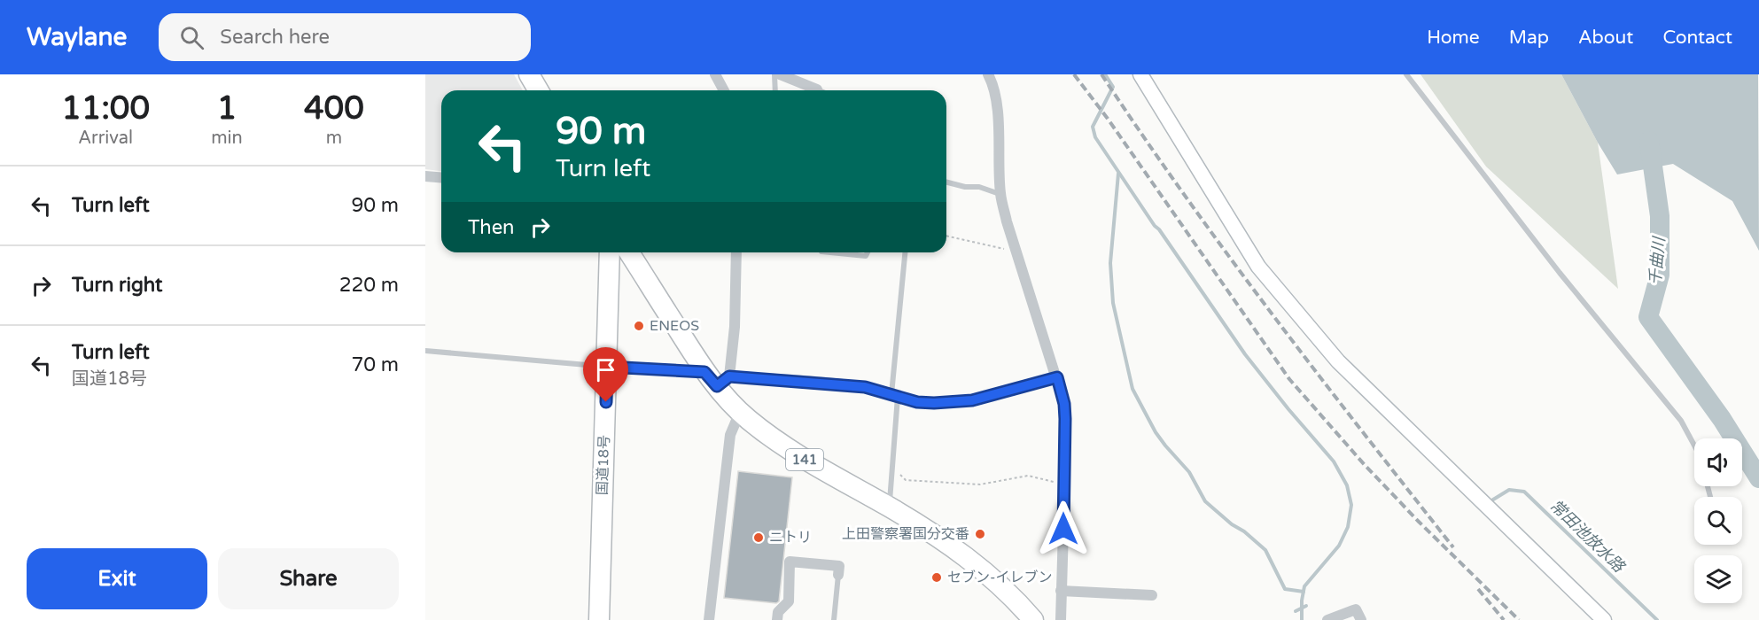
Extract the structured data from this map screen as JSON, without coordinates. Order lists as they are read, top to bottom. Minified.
{"streets":{"highway":["141","国道18号"]},"water":["千曲川","常田池放水路"],"places":["ENEOS","上田警察署国分交番","ニトリ","セブン-イレブン"],"page":{"header":"Waylane","search":"Search here","nav":["Home","Map","About","Contact"],"eta":["11:00","Arrival","1","min","400","m"],"turn":["90 m","Turn left"],"list":[{"name":"Turn left","value":"90 m"},{"name":"Turn right","value":"220 m"},{"name":"Turn left","note":"国道18号","value":"70 m"}],"then":"Then","buttons":["Exit","Share"]}}
